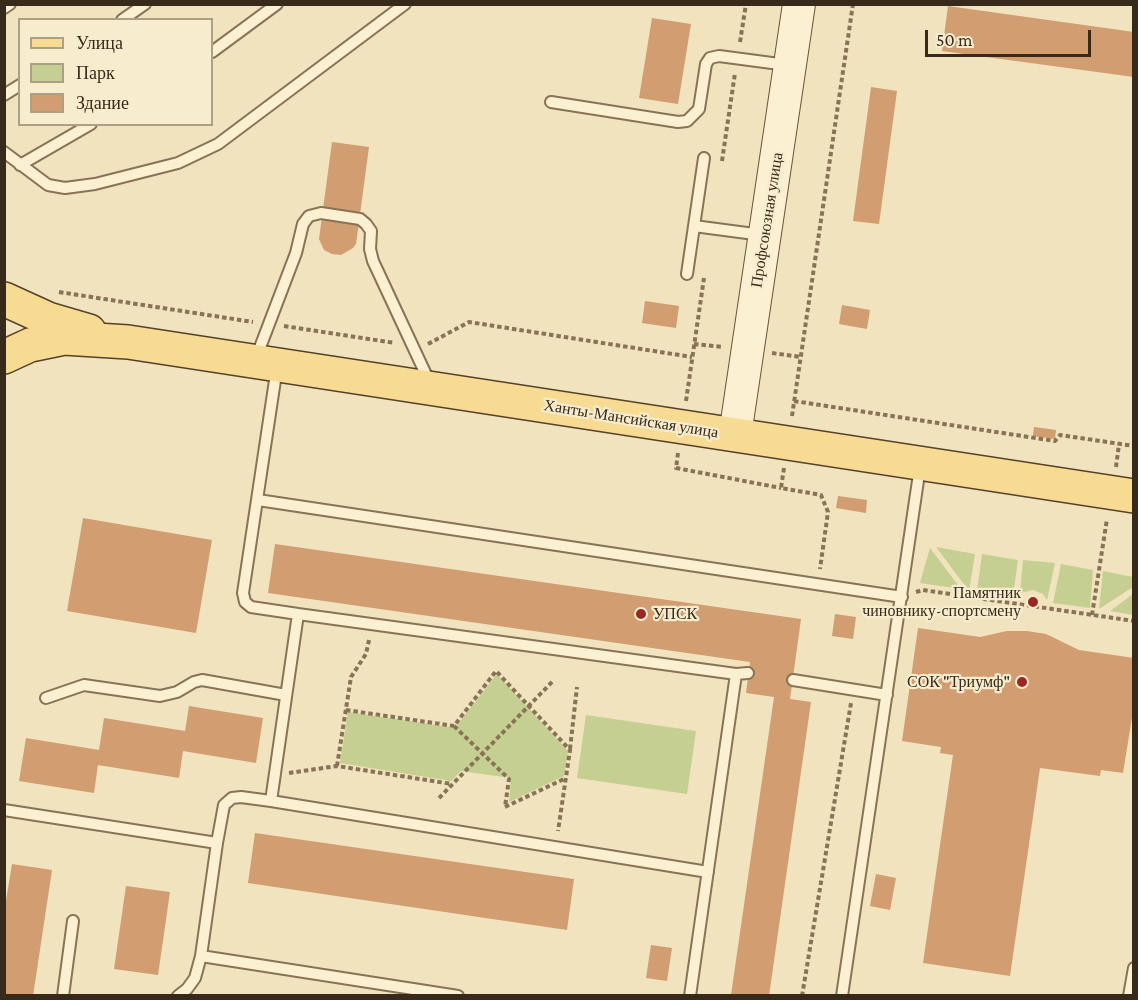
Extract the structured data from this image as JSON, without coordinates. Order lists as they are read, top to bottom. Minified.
{"streets":{"main road":["Профсоюзная улица","Ханты-Мансийская улица"]},"crossings":[["Профсоюзная улица","Ханты-Мансийская улица"]],"places":["Памятник чиновнику-спортсмену","УПСК","СОК \"Триумф\""],"legend":["Улица","Парк","Здание"],"scale_bar":"50 m"}
